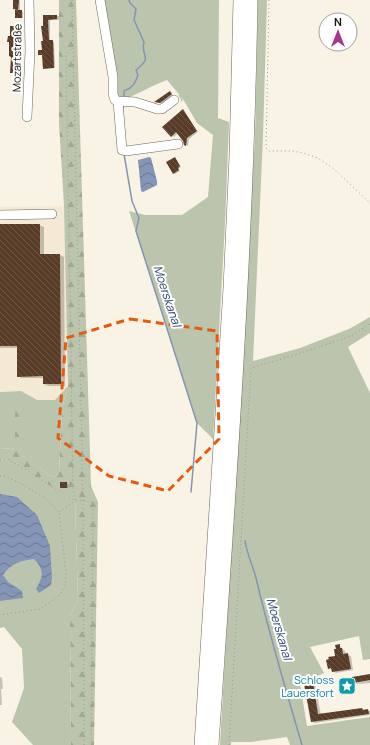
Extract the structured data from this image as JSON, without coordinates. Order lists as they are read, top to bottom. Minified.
{"streets":{"street":["Mozartstraße"]},"water":["Moerskanal"],"places":{"place":["Schloss Lauersfort"]},"north":"top"}
